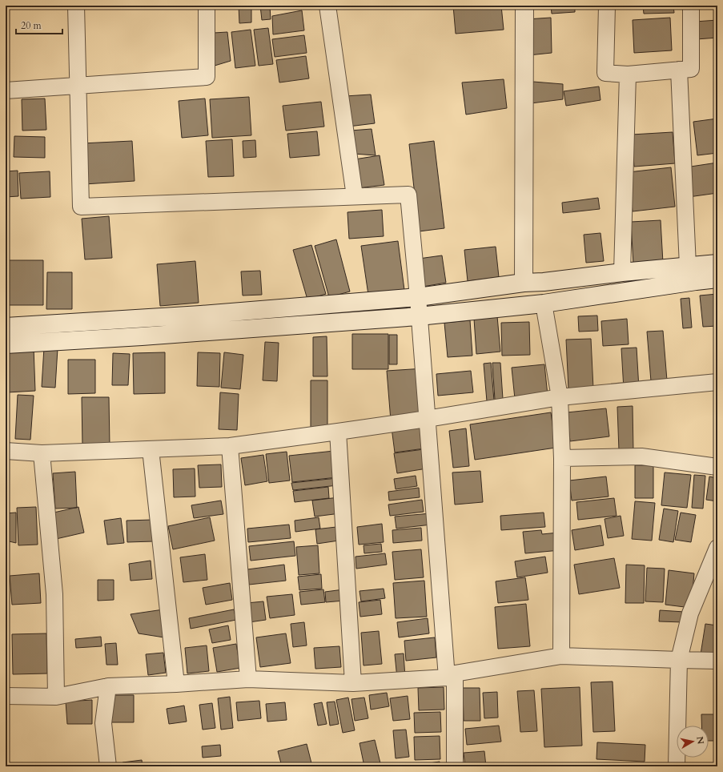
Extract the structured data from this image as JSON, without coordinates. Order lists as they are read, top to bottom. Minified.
{"scale_bar":"20 m","north":"right"}
